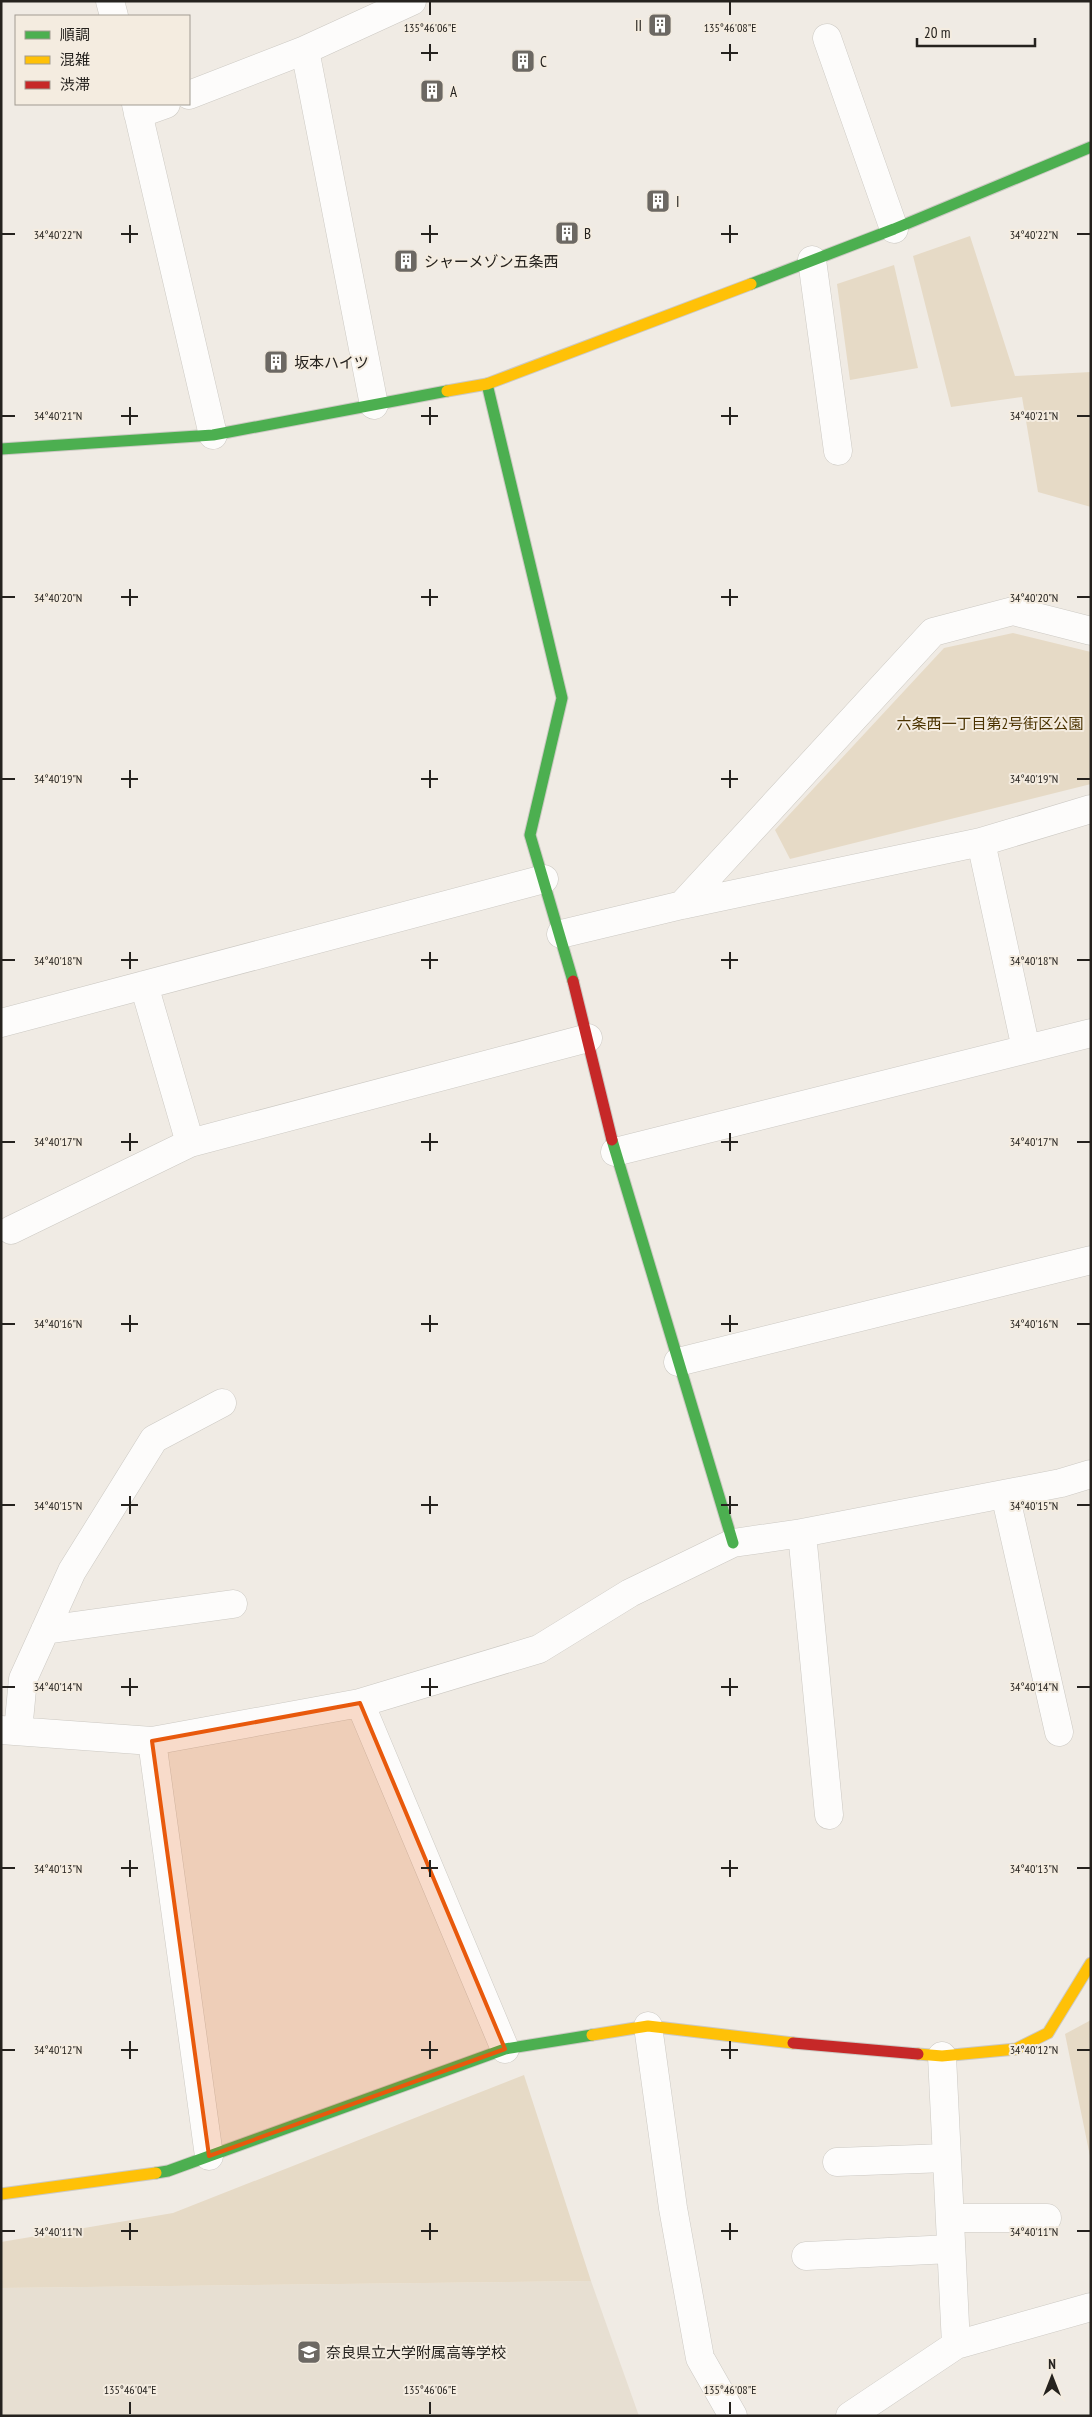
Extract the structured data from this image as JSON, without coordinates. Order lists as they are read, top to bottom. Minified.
{"parks":["六条西一丁目第2号街区公園"],"places":{"building":["II","C","A","I","B","シャーメゾン五条西","坂本ハイツ"],"school or university":["奈良県立大学附属高等学校"]},"legend":["順調","混雑","渋滞"],"scale_bar":"20 m","north":"top","coordinates":["135°46'06\"E","135°46'08\"E","34°40'22\"N","34°40'21\"N","34°40'20\"N","34°40'19\"N","34°40'18\"N","34°40'17\"N","34°40'16\"N","34°40'15\"N","34°40'14\"N","34°40'13\"N","34°40'12\"N","34°40'11\"N","135°46'04\"E"]}
